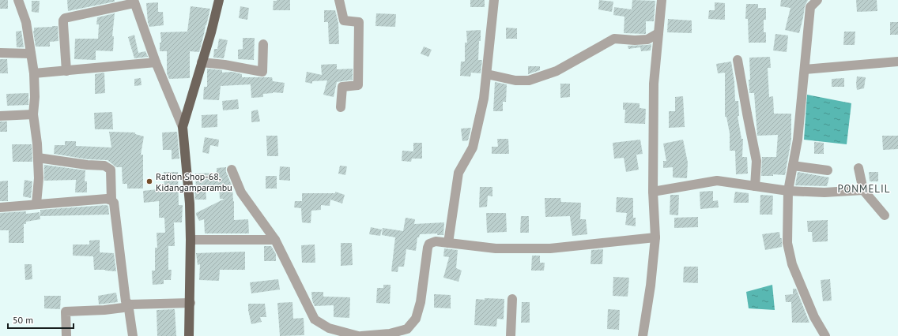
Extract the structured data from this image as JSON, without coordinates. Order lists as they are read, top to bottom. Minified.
{"districts":["PONMELIL"],"places":["Ration Shop-68, Kidangamparambu"],"scale_bar":"50 m"}
